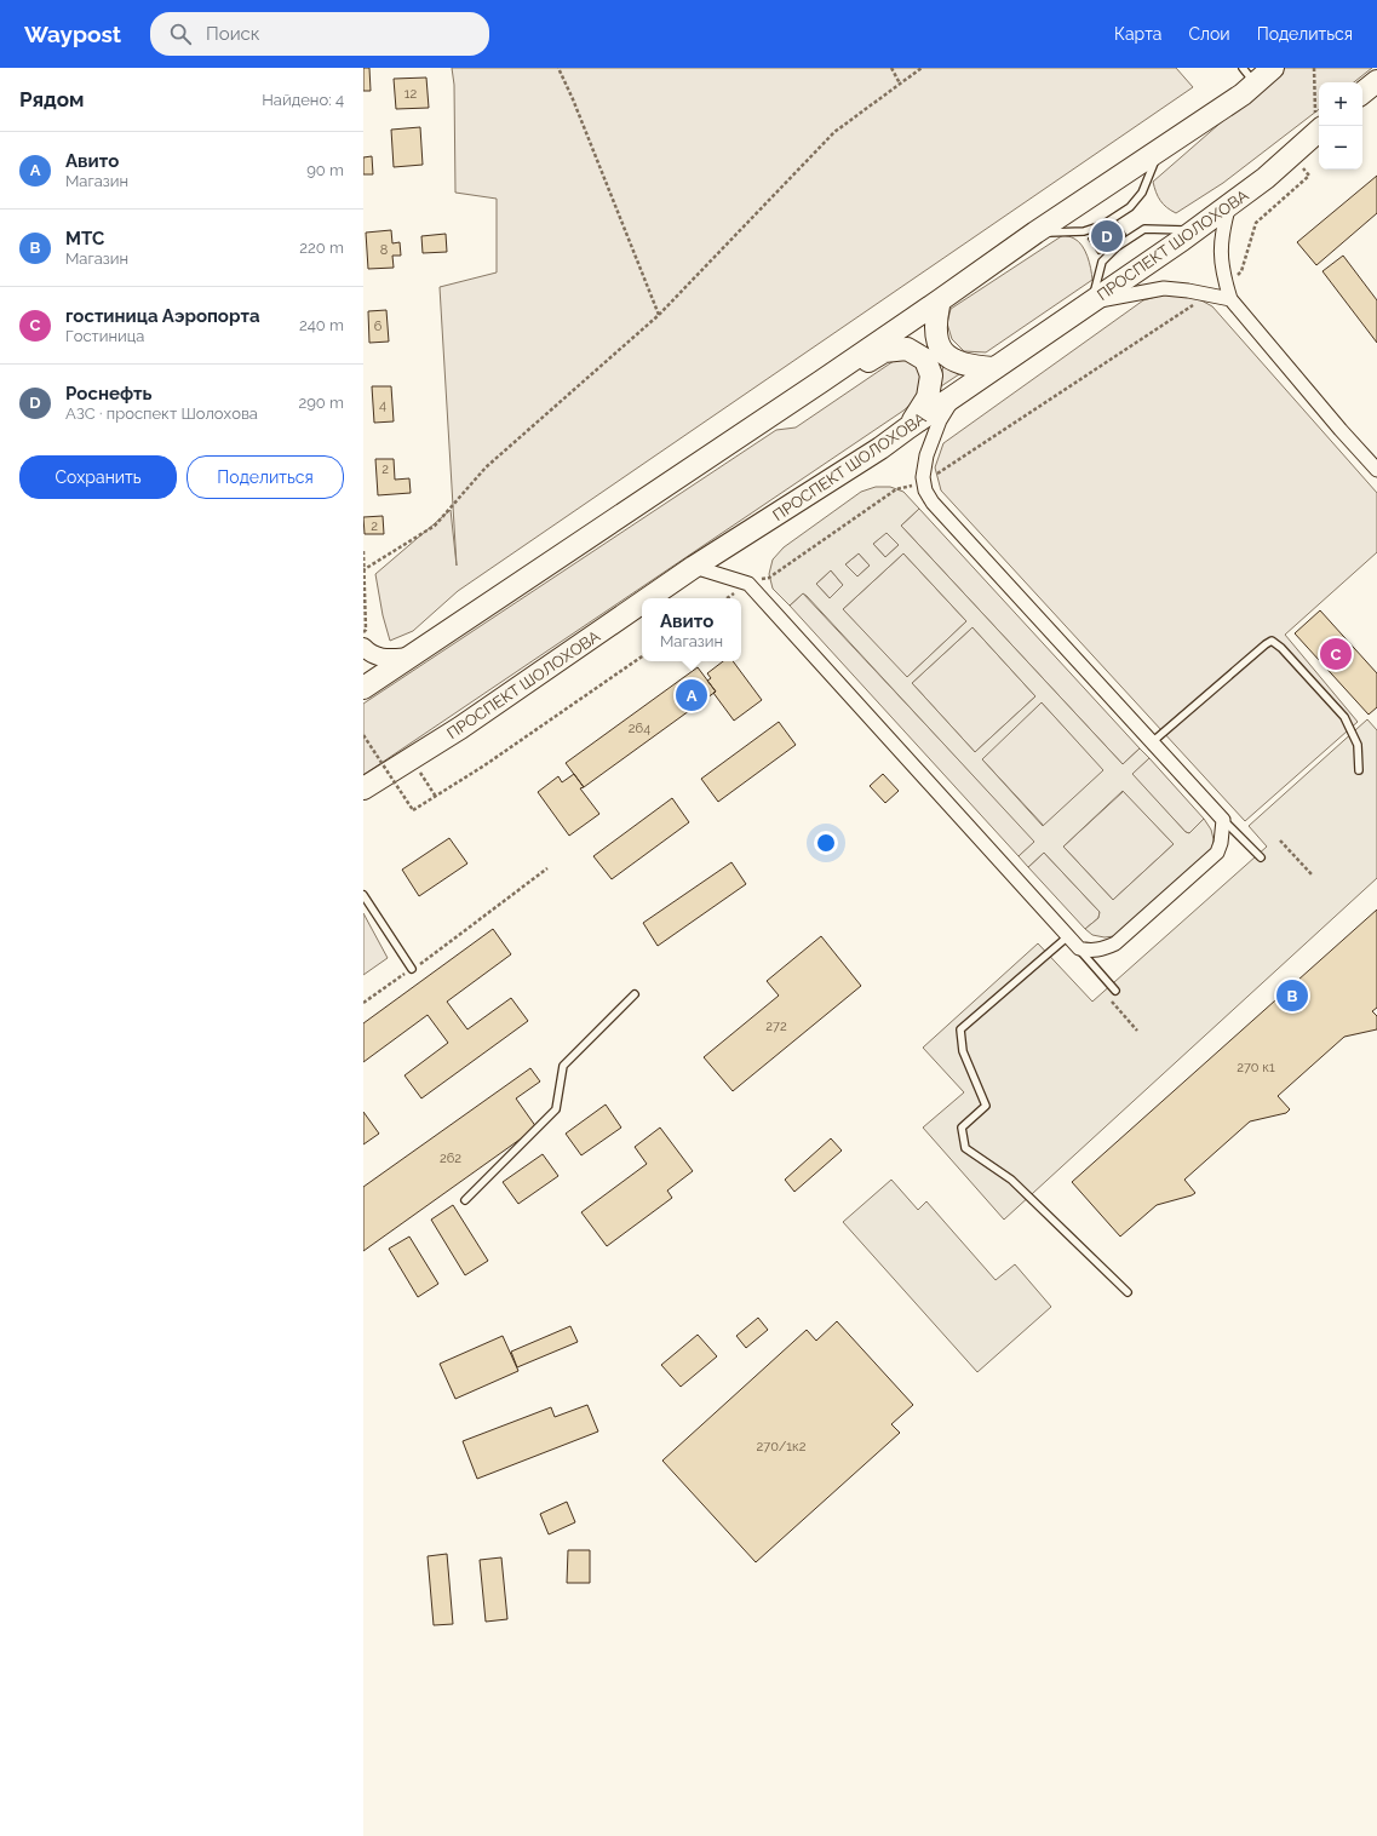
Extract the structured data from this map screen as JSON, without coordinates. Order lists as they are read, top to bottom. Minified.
{"streets":{"main road":["ПРОСПЕКТ ШОЛОХОВА"]},"house_numbers":["12","8","6","4","2","2","264","272","270 к1","262","270/1к2"],"page":{"header":"Waypost","search":"Поиск","nav":["Карта","Слои","Поделиться"],"heading":["Рядом","Найдено: 4"],"map_buttons":["+","−"],"list":[{"mark":"A","name":"Авито","note":"Магазин","value":"90 m"},{"mark":"B","name":"МТС","note":"Магазин","value":"220 m"},{"mark":"C","name":"гостиница Аэропорта","note":"Гостиница","value":"240 m"},{"mark":"D","name":"Роснефть","note":"АЗС · проспект Шолохова","value":"290 m"}],"pins":["D","C","A","B"],"buttons":["Сохранить","Поделиться"],"popup":["Авито","Магазин"]}}
